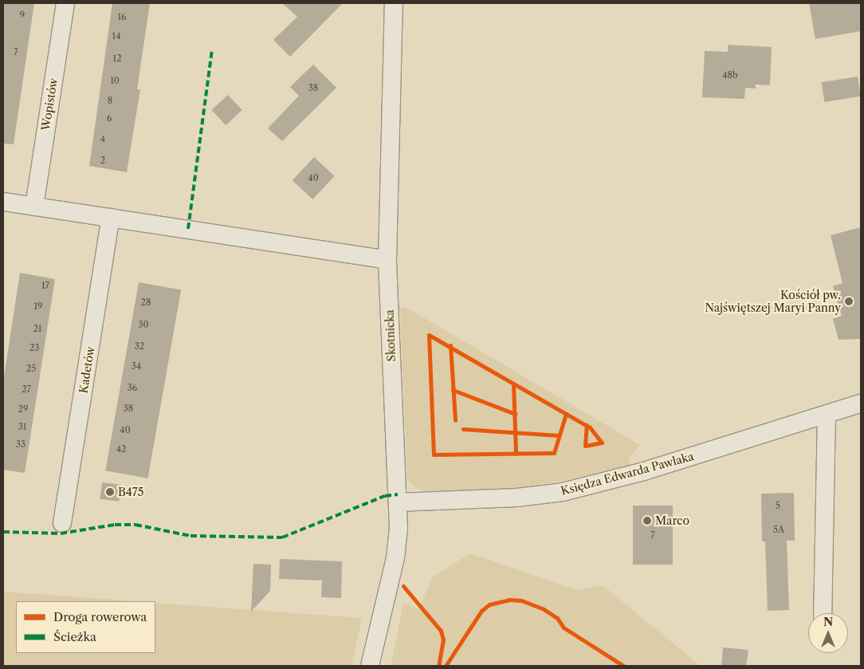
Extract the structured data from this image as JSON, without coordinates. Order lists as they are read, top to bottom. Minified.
{"streets":{"street":["Wopistów","Skotnicka","Kadetów","Księdza Edwarda Pawlaka"]},"crossings":[["Skotnicka","Księdza Edwarda Pawlaka"]],"places":["Kościół pw. Najświętszej Maryi Panny","B475","Marco"],"house_numbers":["9","16","14","7","12","48b","10","38","8","6","4","2","40","17","28","19","30","21","32","23","34","25","36","27","38","29","31","40","33","42","5","5A","7"],"legend":["Droga rowerowa","Ścieżka"],"north":"top"}
